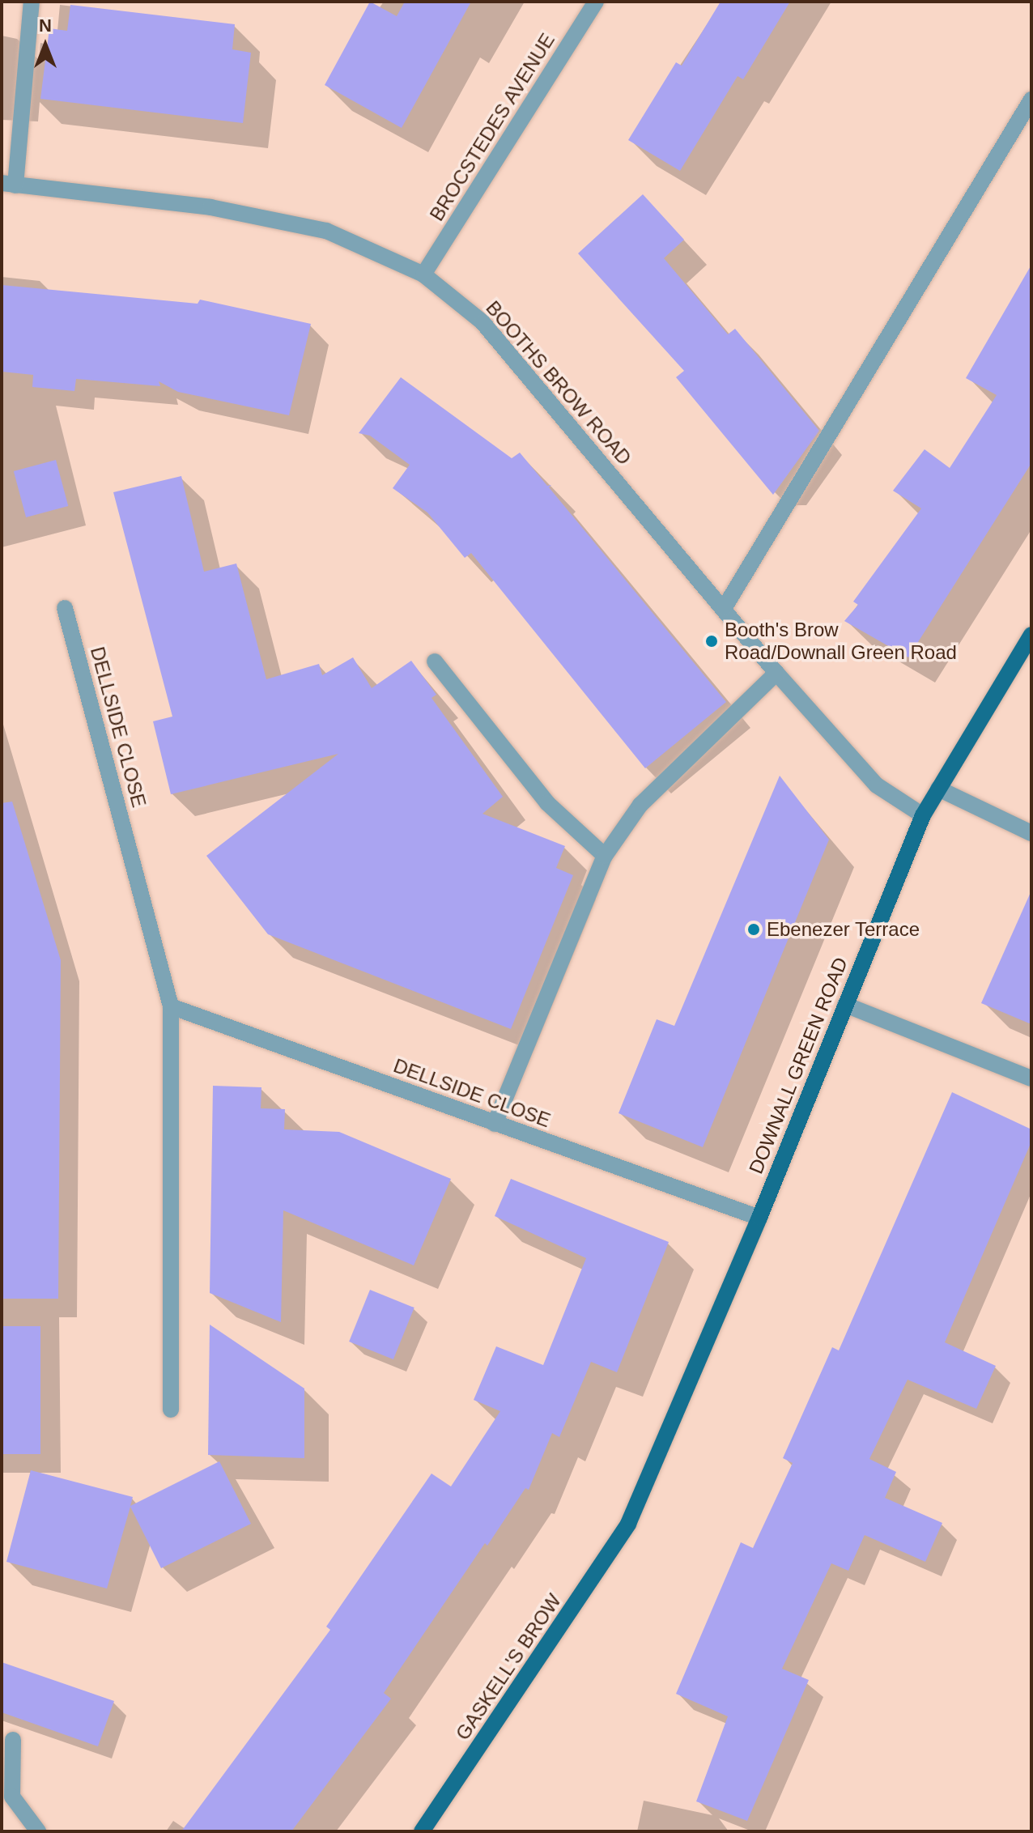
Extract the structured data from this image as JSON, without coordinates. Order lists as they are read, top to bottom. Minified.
{"streets":{"main road":["DOWNALL GREEN ROAD","GASKELL'S BROW"],"street":["BROCSTEDES AVENUE","BOOTHS BROW ROAD","DELLSIDE CLOSE"]},"crossings":[["BROCSTEDES AVENUE","BOOTHS BROW ROAD"],["BOOTHS BROW ROAD","DOWNALL GREEN ROAD"],["DELLSIDE CLOSE","DOWNALL GREEN ROAD"],["DOWNALL GREEN ROAD","GASKELL'S BROW"]],"places":["Booth's Brow Road/Downall Green Road","Ebenezer Terrace"],"north":"top"}
